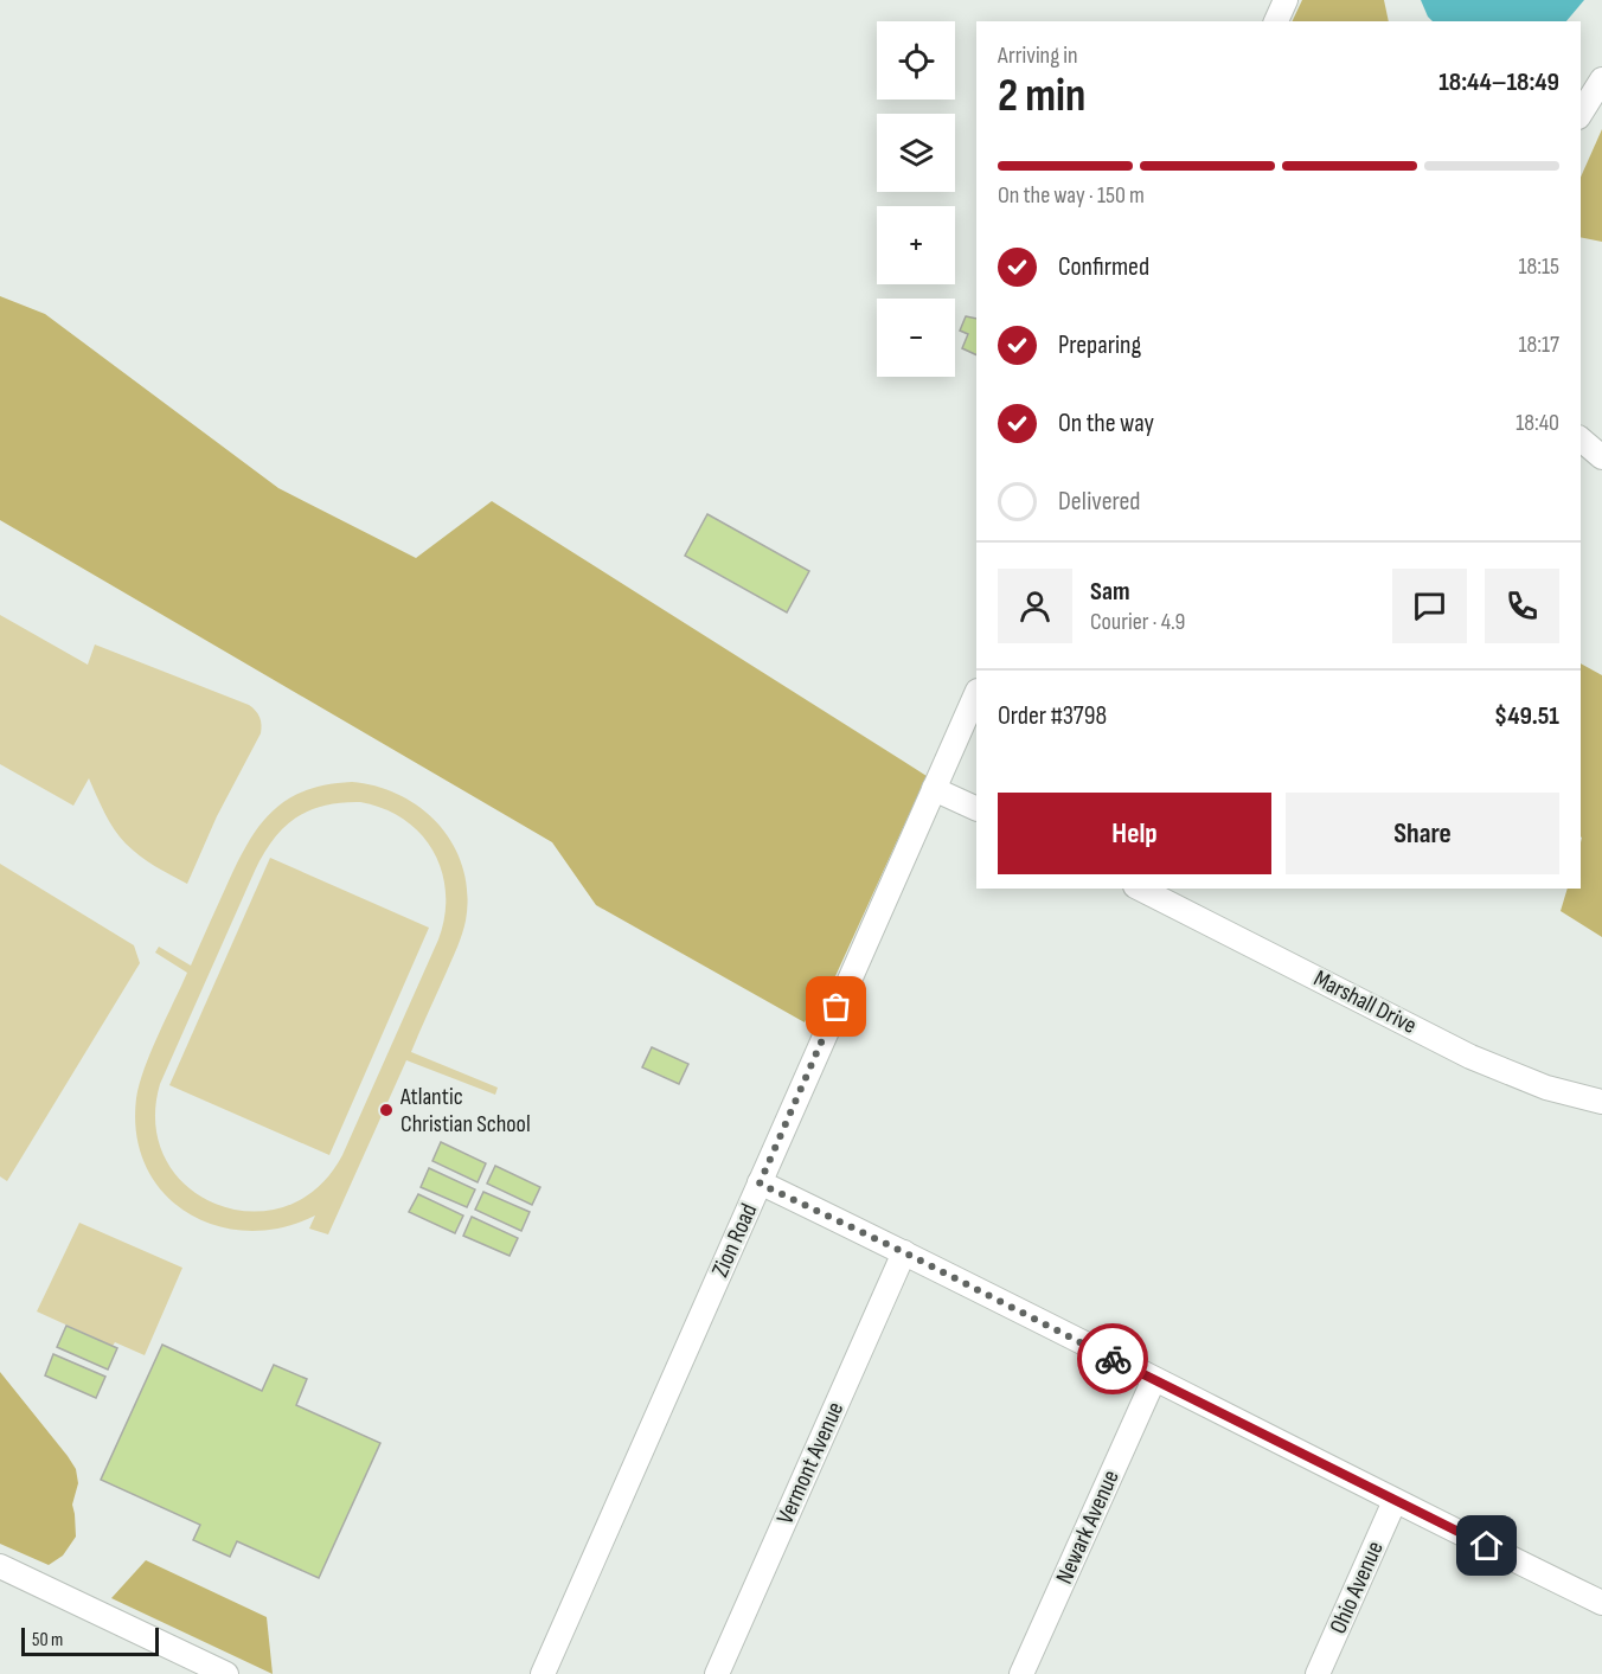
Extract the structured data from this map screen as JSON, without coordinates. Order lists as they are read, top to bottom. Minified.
{"streets":{"street":["Marshall Drive","Zion Road","Vermont Avenue","Newark Avenue","Ohio Avenue"]},"places":["Atlantic Christian School"],"scale_bar":"50 m","page":{"map_buttons":["+","−"],"heading":["2 min","Arriving in","18:44–18:49"],"panel":["Sam","Courier · 4.9","Order #3798","$49.51"],"bar":"On the way · 150 m","list":[["Confirmed","18:15"],["Preparing","18:17"],["On the way","18:40"],"Delivered"],"buttons":["Help","Share"],"scale":"50 m"}}
